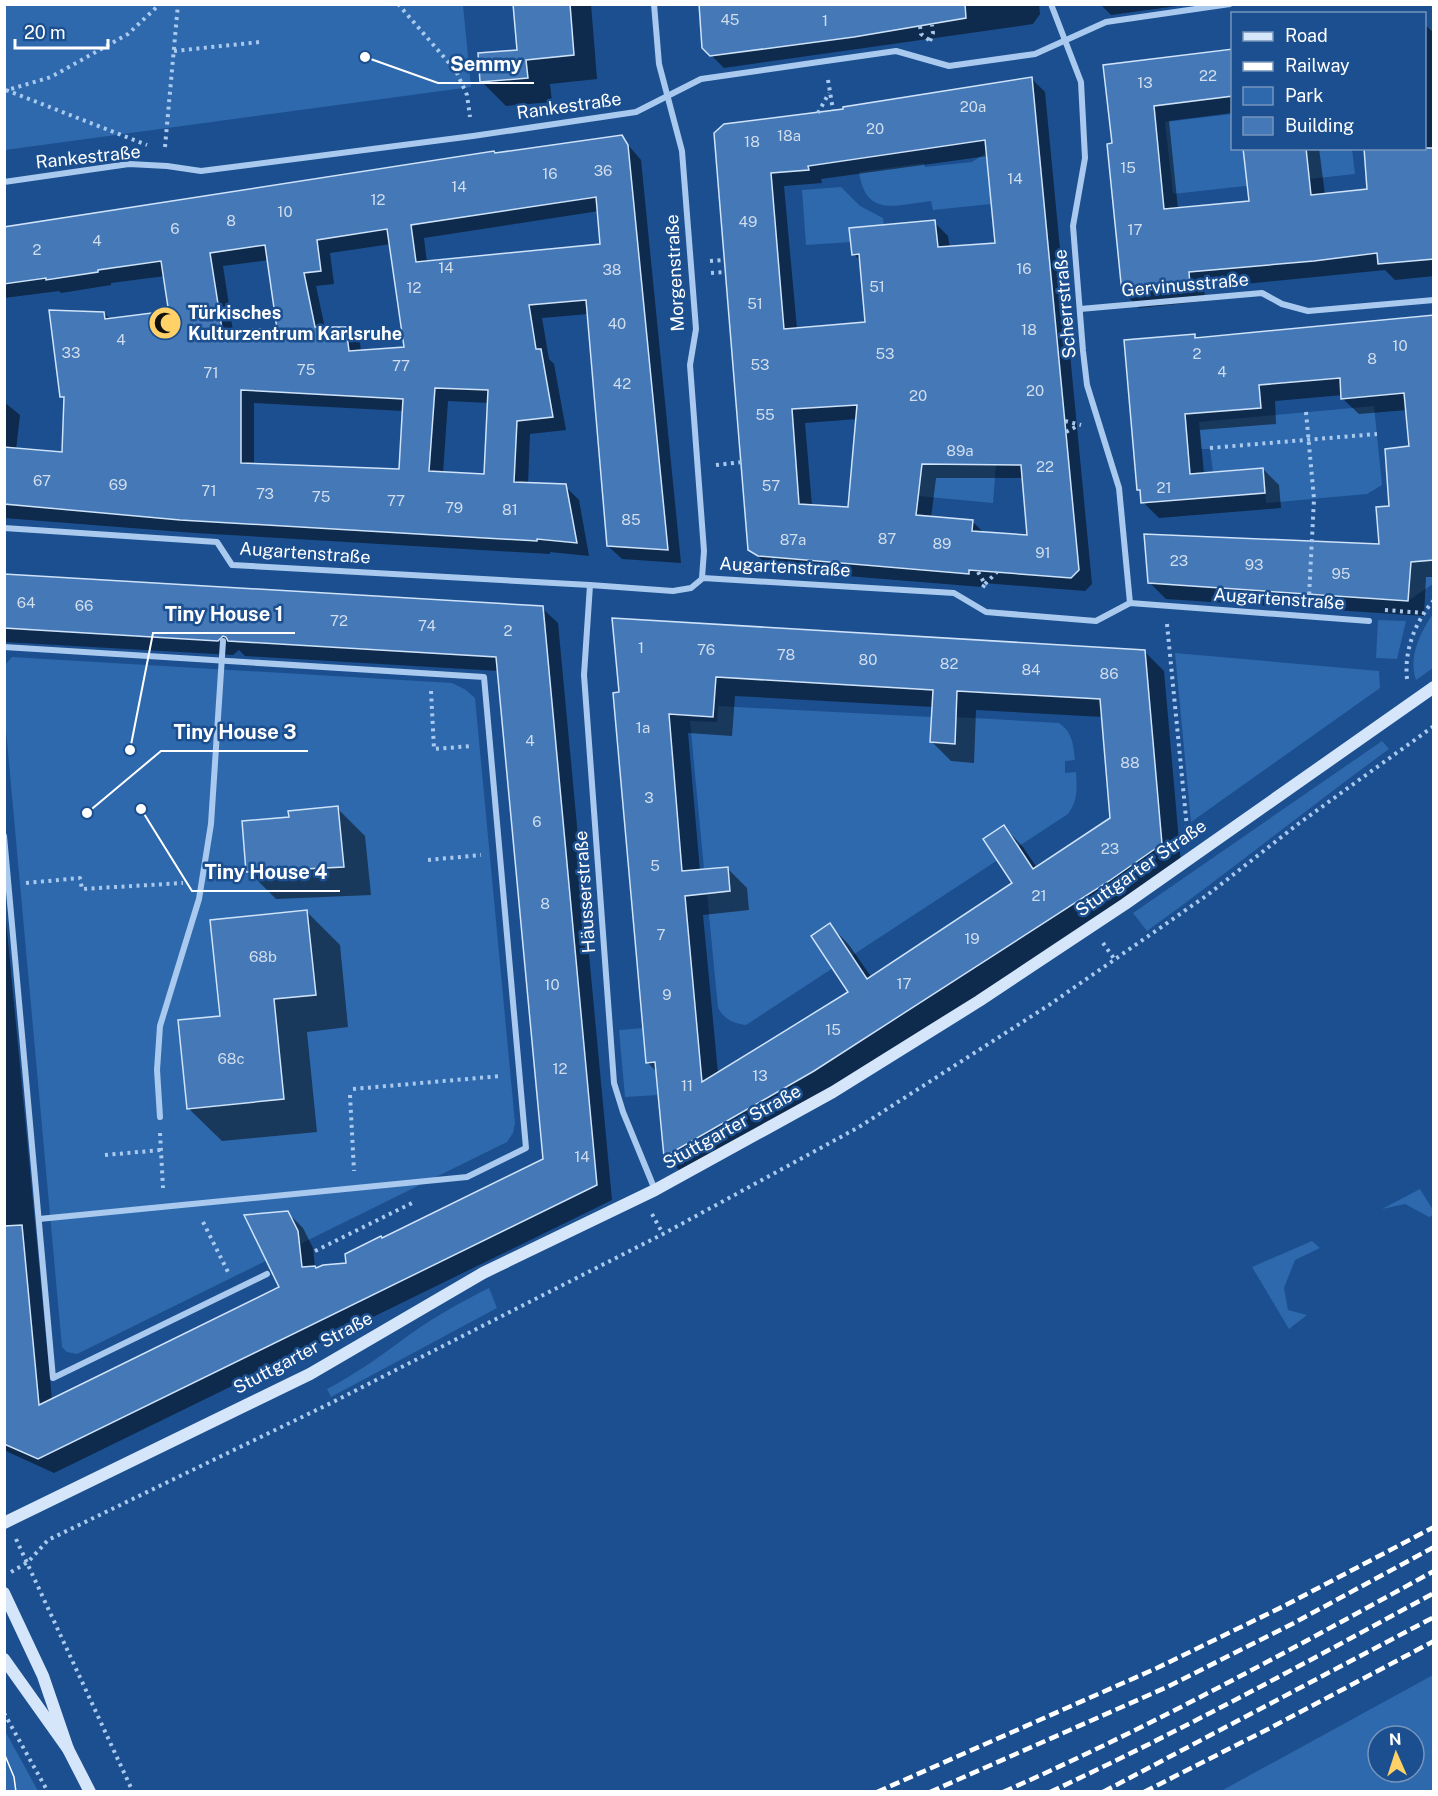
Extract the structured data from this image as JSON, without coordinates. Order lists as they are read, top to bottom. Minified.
{"streets":{"main road":["Stuttgarter Straße"],"street":["Rankestraße","Morgenstraße","Gervinusstraße","Scherrstraße","Augartenstraße","Häusserstraße"]},"crossings":[["Rankestraße","Morgenstraße"],["Rankestraße","Scherrstraße"],["Morgenstraße","Augartenstraße"],["Gervinusstraße","Scherrstraße"],["Scherrstraße","Augartenstraße"],["Augartenstraße","Häusserstraße"],["Stuttgarter Straße","Häusserstraße"]],"places":{"other":["Semmy","Tiny House 1","Tiny House 4","Tiny House 3"],"mosque":["Türkisches Kulturzentrum Karlsruhe"]},"house_numbers":["45","1","22","13","20a","20","18a","18","15","36","16","14","14","12","10","8","49","6","17","4","2","14","16","38","51","12","51","40","18","4","10","33","53","2","8","53","77","75","4","71","42","20","20","55","89a","22","67","69","57","21","71","73","75","77","79","81","85","87","87a","89","91","23","93","95","64","66","72","74","2","1","76","78","80","82","84","86","1a","4","88","3","6","23","5","21","8","7","19","68b","17","10","9","15","68c","12","13","11","14"],"legend":["Road","Railway","Park","Building"],"scale_bar":"20 m","north":"top"}
